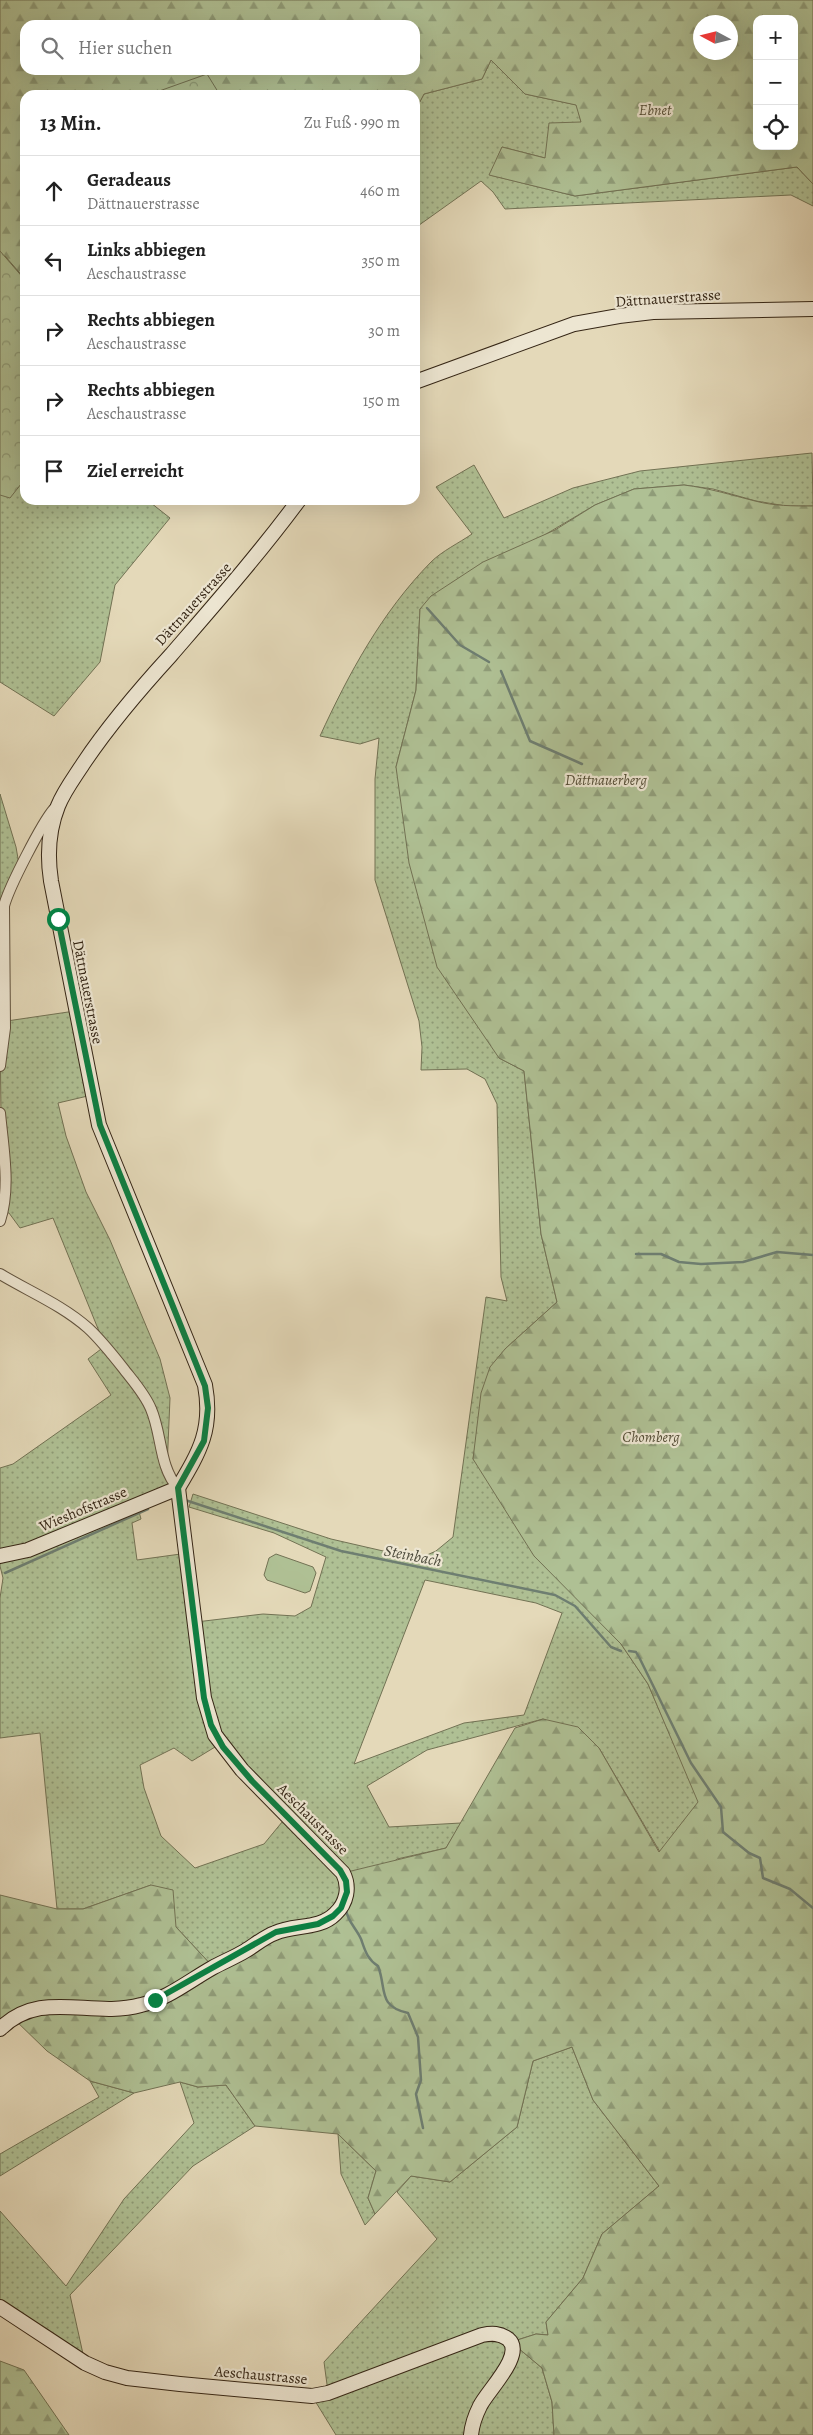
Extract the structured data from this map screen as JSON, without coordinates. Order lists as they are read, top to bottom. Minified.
{"streets":{"street":["Dättnauerstrasse","Wieshofstrasse","Aeschaustrasse"]},"crossings":[["Dättnauerstrasse","Wieshofstrasse"],["Dättnauerstrasse","Aeschaustrasse"],["Wieshofstrasse","Aeschaustrasse"]],"water":["Steinbach"],"parks":["Ebnet","Dättnauerberg","Chomberg"],"north":"left","page":{"map_buttons":["+","−"],"search":"Hier suchen","heading":["13 Min.","Zu Fuß · 990 m"],"list":[["Geradeaus","Dättnauerstrasse","460 m"],["Links abbiegen","Aeschaustrasse","350 m"],["Rechts abbiegen","Aeschaustrasse","30 m"],["Rechts abbiegen","Aeschaustrasse","150 m"],"Ziel erreicht"]}}
